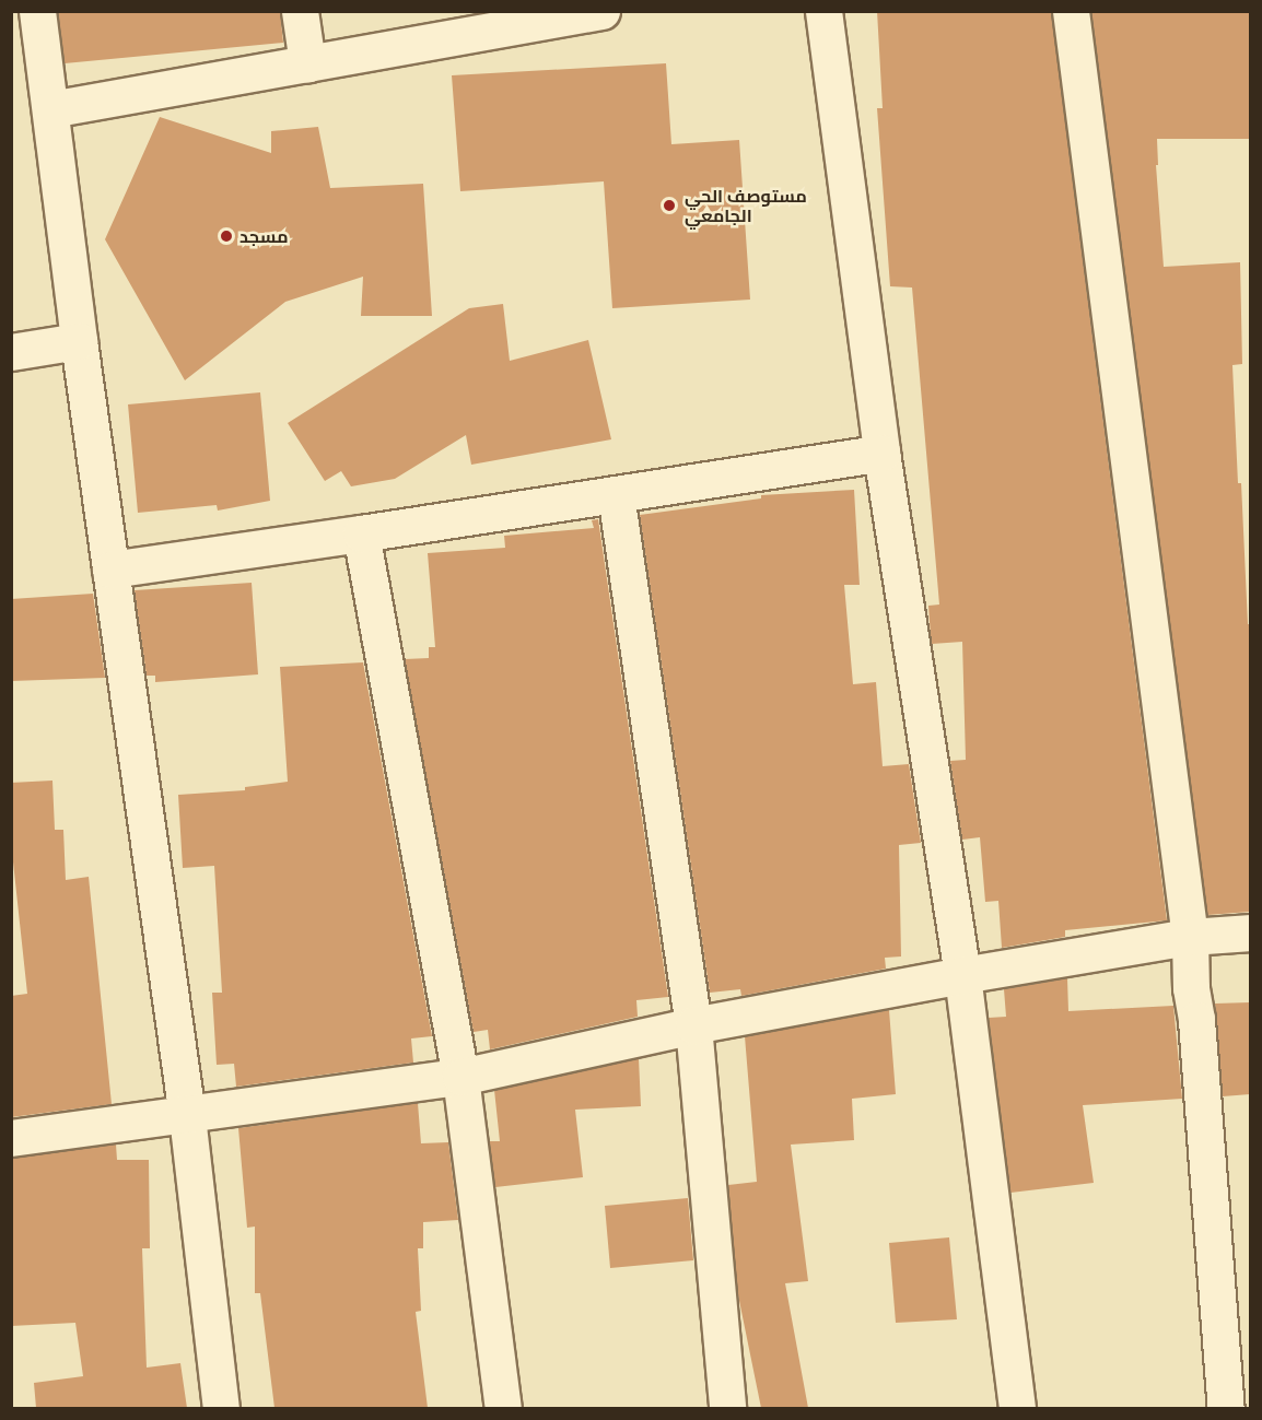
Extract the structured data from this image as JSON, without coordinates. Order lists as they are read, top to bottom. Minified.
{"places":["مستوصف الحي الجامعي","مسجد"]}
